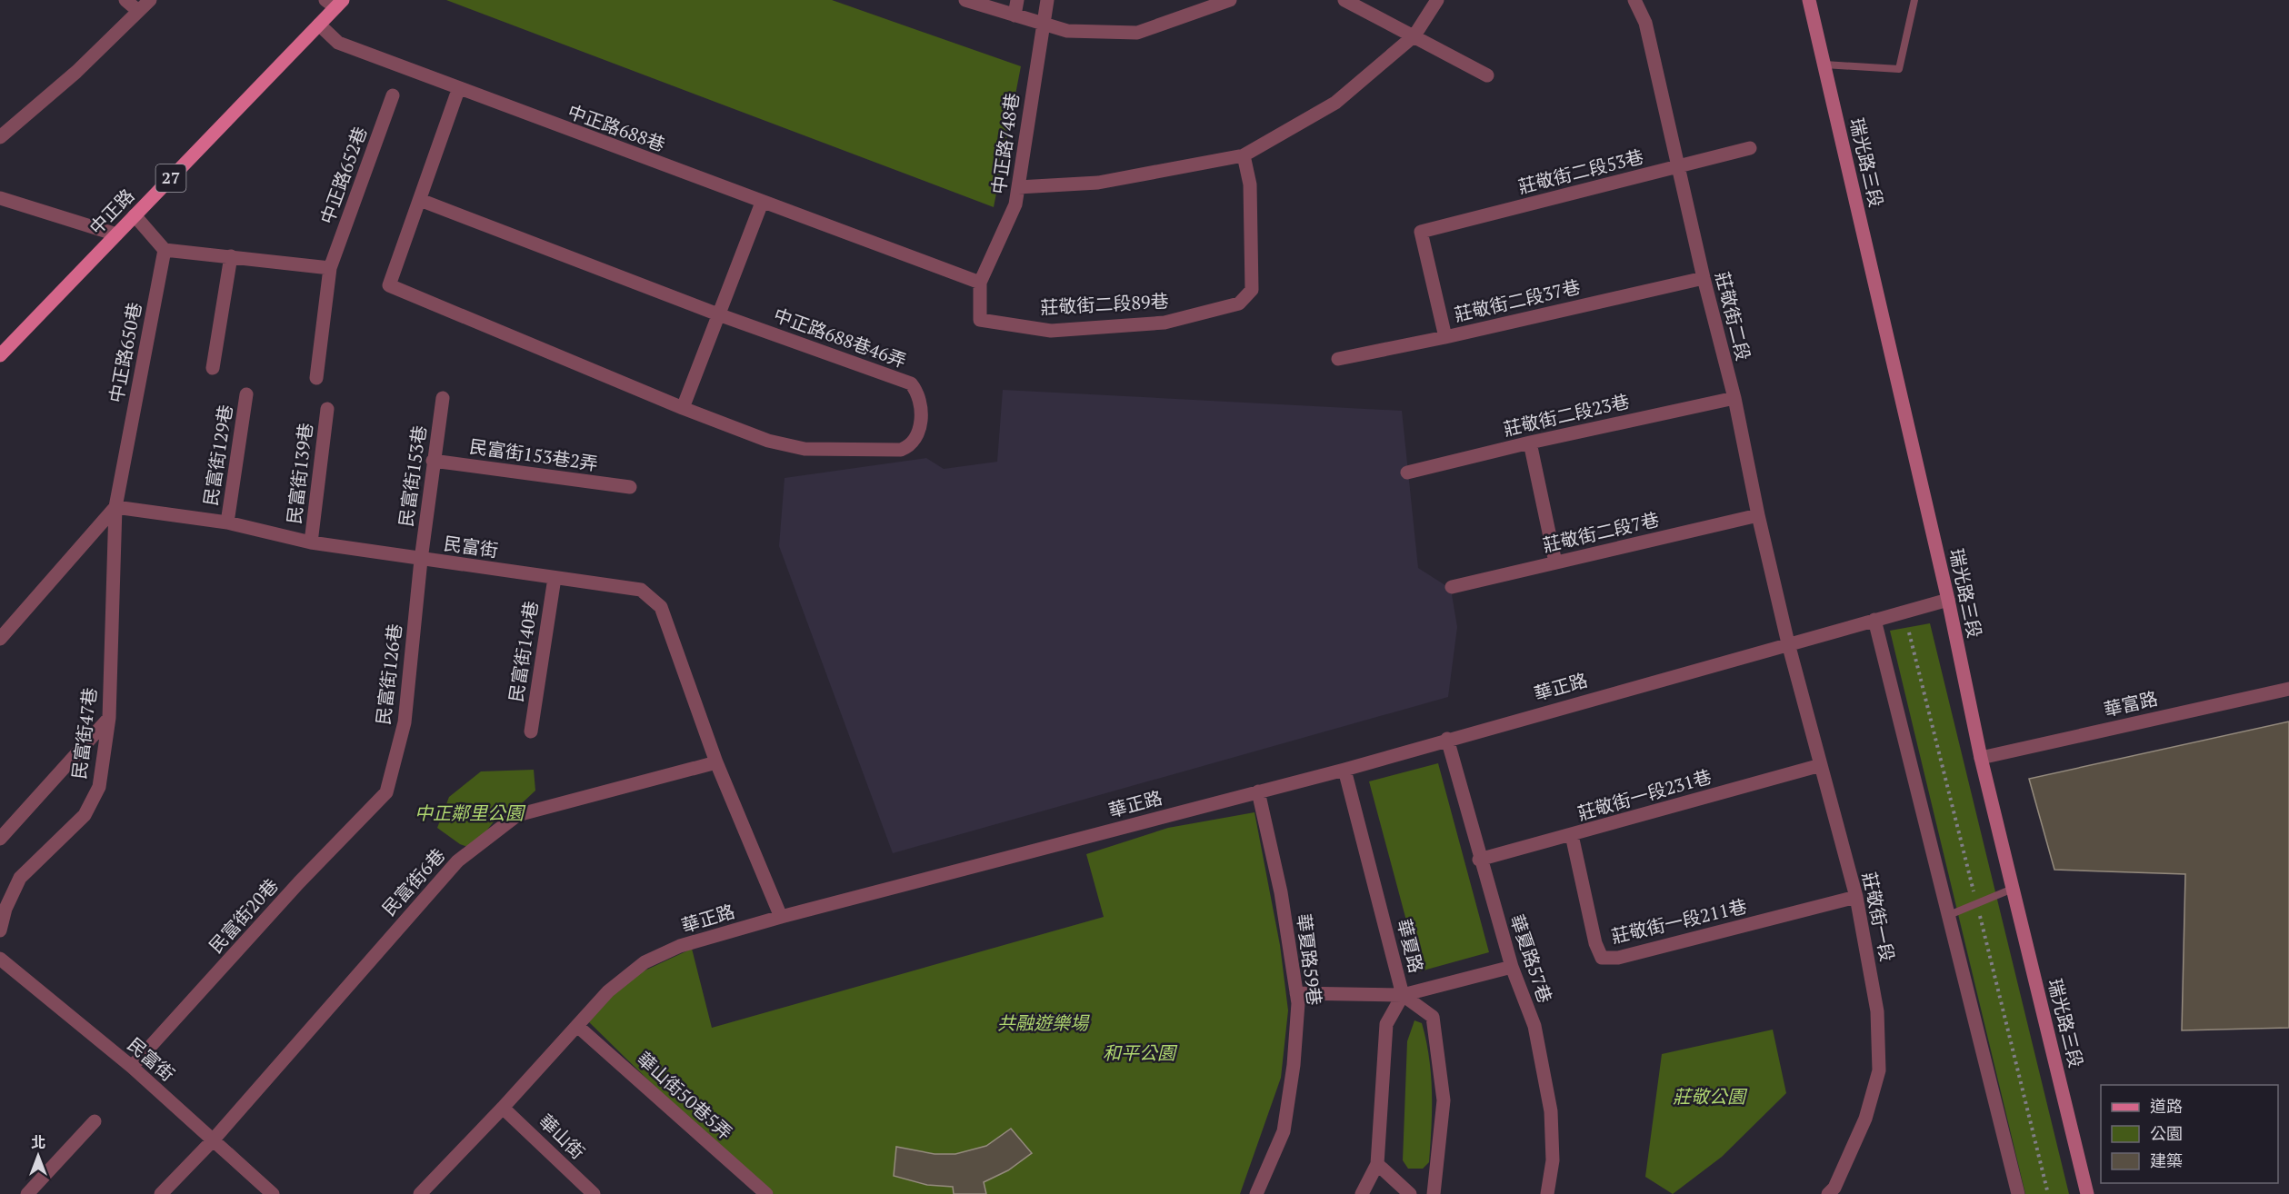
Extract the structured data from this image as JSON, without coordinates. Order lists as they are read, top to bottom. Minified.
{"streets":{"main road":["27","中正路"],"street":["中正路688巷","中正路748巷","瑞光路三段","莊敬街二段53巷","中正路652巷","莊敬街二段37巷","莊敬街二段89巷","莊敬街二段","中正路688巷46弄","中正路650巷","莊敬街二段23巷","民富街129巷","民富街153巷2弄","民富街139巷","民富街153巷","莊敬街二段7巷","民富街","民富街140巷","民富街126巷","華正路","華富路","民富街47巷","莊敬街一段231巷","民富街6巷","民富街20巷","莊敬街一段","莊敬街一段211巷","華夏路","華夏路57巷","華夏路59巷","華山街50巷5弄","華山街"]},"crossings":[["中正路688巷","中正路748巷"],["中正路688巷","中正路"],["中正路748巷","莊敬街二段89巷"],["瑞光路三段","華正路"],["瑞光路三段","華富路"],["莊敬街二段53巷","莊敬街二段37巷"],["莊敬街二段53巷","莊敬街二段"],["莊敬街二段37巷","莊敬街二段"],["莊敬街二段","莊敬街二段23巷"],["莊敬街二段","莊敬街二段7巷"],["莊敬街二段","華正路"],["莊敬街二段","莊敬街一段"],["中正路650巷","民富街"],["中正路650巷","民富街47巷"],["民富街129巷","民富街"],["民富街153巷2弄","民富街153巷"],["民富街139巷","民富街"],["民富街153巷","民富街"],["民富街153巷","民富街126巷"],["民富街","民富街140巷"],["民富街","民富街126巷"],["民富街","華正路"],["民富街","民富街47巷"],["民富街","民富街6巷"],["民富街","民富街20巷"],["民富街126巷","民富街20巷"],["華正路","莊敬街一段"],["華正路","華夏路"],["華正路","華夏路57巷"],["華正路","華夏路59巷"],["華正路","華山街50巷5弄"],["華正路","華山街"],["莊敬街一段231巷","莊敬街一段"],["莊敬街一段231巷","莊敬街一段211巷"],["莊敬街一段231巷","華夏路57巷"],["莊敬街一段","莊敬街一段211巷"]],"parks":["中正鄰里公園","共融遊樂場","和平公園","莊敬公園"],"legend":["道路","公園","建築"],"north":"top"}
